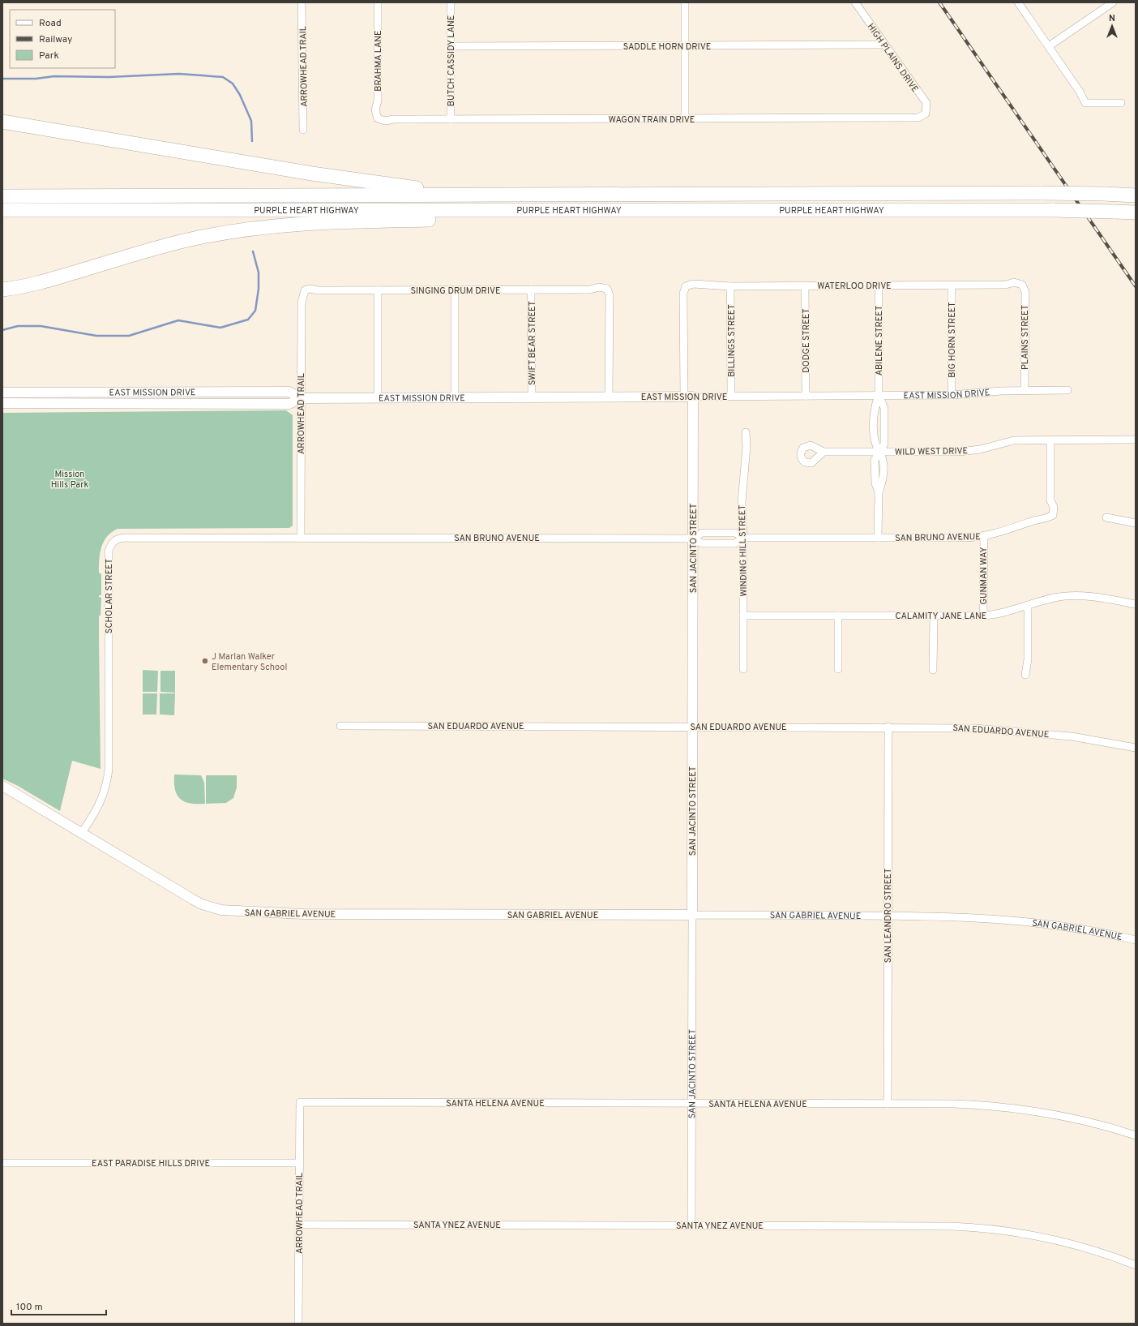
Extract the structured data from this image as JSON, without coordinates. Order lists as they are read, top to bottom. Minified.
{"streets":{"highway":["PURPLE HEART HIGHWAY"],"street":["SADDLE HORN DRIVE","HIGH PLAINS DRIVE","BRAHMA LANE","BUTCH CASSIDY LANE","ARROWHEAD TRAIL","WAGON TRAIN DRIVE","WATERLOO DRIVE","SINGING DRUM DRIVE","PLAINS STREET","BIG HORN STREET","BILLINGS STREET","DODGE STREET","ABILENE STREET","SWIFT BEAR STREET","EAST MISSION DRIVE","WILD WEST DRIVE","SAN BRUNO AVENUE","SAN JACINTO STREET","WINDING HILL STREET","GUNMAN WAY","SCHOLAR STREET","CALAMITY JANE LANE","SAN EDUARDO AVENUE","SAN GABRIEL AVENUE","SAN LEANDRO STREET","SANTA HELENA AVENUE","EAST PARADISE HILLS DRIVE","SANTA YNEZ AVENUE"]},"crossings":[["SADDLE HORN DRIVE","HIGH PLAINS DRIVE"],["SADDLE HORN DRIVE","BUTCH CASSIDY LANE"],["HIGH PLAINS DRIVE","WAGON TRAIN DRIVE"],["BRAHMA LANE","WAGON TRAIN DRIVE"],["BUTCH CASSIDY LANE","WAGON TRAIN DRIVE"],["ARROWHEAD TRAIL","SINGING DRUM DRIVE"],["ARROWHEAD TRAIL","EAST MISSION DRIVE"],["ARROWHEAD TRAIL","SAN BRUNO AVENUE"],["ARROWHEAD TRAIL","SCHOLAR STREET"],["ARROWHEAD TRAIL","SANTA HELENA AVENUE"],["ARROWHEAD TRAIL","EAST PARADISE HILLS DRIVE"],["ARROWHEAD TRAIL","SANTA YNEZ AVENUE"],["WATERLOO DRIVE","PLAINS STREET"],["WATERLOO DRIVE","BIG HORN STREET"],["WATERLOO DRIVE","BILLINGS STREET"],["WATERLOO DRIVE","DODGE STREET"],["WATERLOO DRIVE","ABILENE STREET"],["WATERLOO DRIVE","SAN JACINTO STREET"],["SINGING DRUM DRIVE","SWIFT BEAR STREET"],["SINGING DRUM DRIVE","EAST MISSION DRIVE"],["PLAINS STREET","EAST MISSION DRIVE"],["BIG HORN STREET","EAST MISSION DRIVE"],["BILLINGS STREET","EAST MISSION DRIVE"],["DODGE STREET","EAST MISSION DRIVE"],["ABILENE STREET","EAST MISSION DRIVE"],["ABILENE STREET","WILD WEST DRIVE"],["SWIFT BEAR STREET","EAST MISSION DRIVE"],["EAST MISSION DRIVE","SAN JACINTO STREET"],["WILD WEST DRIVE","SAN BRUNO AVENUE"],["SAN BRUNO AVENUE","SAN JACINTO STREET"],["SAN BRUNO AVENUE","WINDING HILL STREET"],["SAN BRUNO AVENUE","GUNMAN WAY"],["SAN BRUNO AVENUE","SCHOLAR STREET"],["SAN JACINTO STREET","SAN EDUARDO AVENUE"],["SAN JACINTO STREET","SAN GABRIEL AVENUE"],["SAN JACINTO STREET","SANTA HELENA AVENUE"],["SAN JACINTO STREET","SANTA YNEZ AVENUE"],["WINDING HILL STREET","CALAMITY JANE LANE"],["GUNMAN WAY","CALAMITY JANE LANE"],["SCHOLAR STREET","SAN GABRIEL AVENUE"],["SAN EDUARDO AVENUE","SAN LEANDRO STREET"],["SAN GABRIEL AVENUE","SAN LEANDRO STREET"],["SAN LEANDRO STREET","SANTA HELENA AVENUE"]],"parks":["Mission Hills Park"],"places":["J Marlan Walker Elementary School"],"legend":["Road","Railway","Park"],"scale_bar":"100 m","north":"top"}
